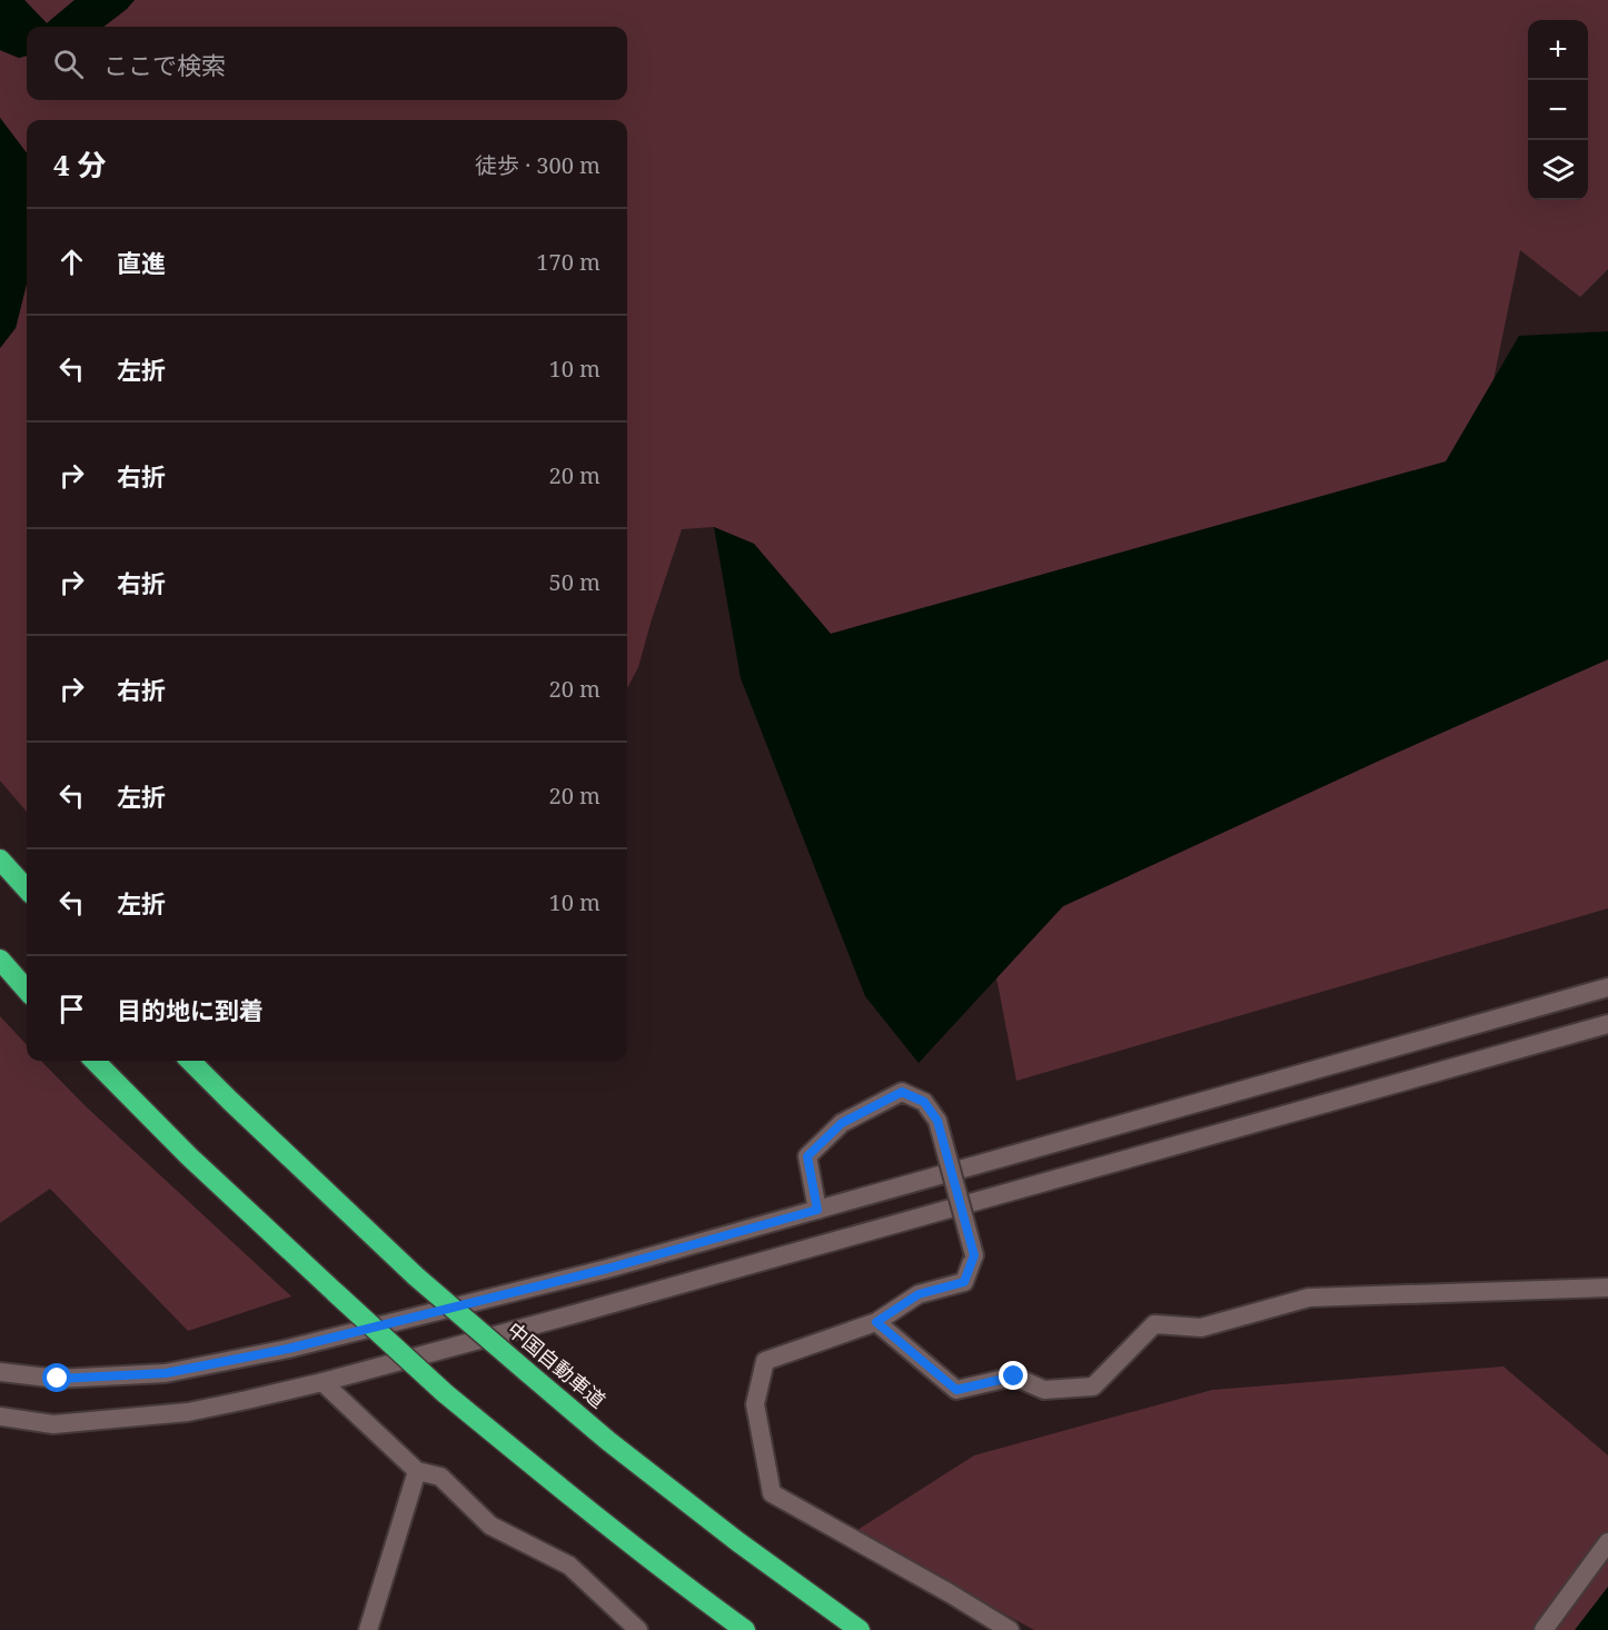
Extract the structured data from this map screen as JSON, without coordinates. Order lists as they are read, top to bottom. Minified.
{"streets":{"highway":["中国自動車道"]},"page":{"map_buttons":["+","−"],"search":"ここで検索","heading":["4 分","徒歩 · 300 m"],"list":[["直進","170 m"],["左折","10 m"],["右折","20 m"],["右折","50 m"],["右折","20 m"],["左折","20 m"],["左折","10 m"],"目的地に到着"]}}
